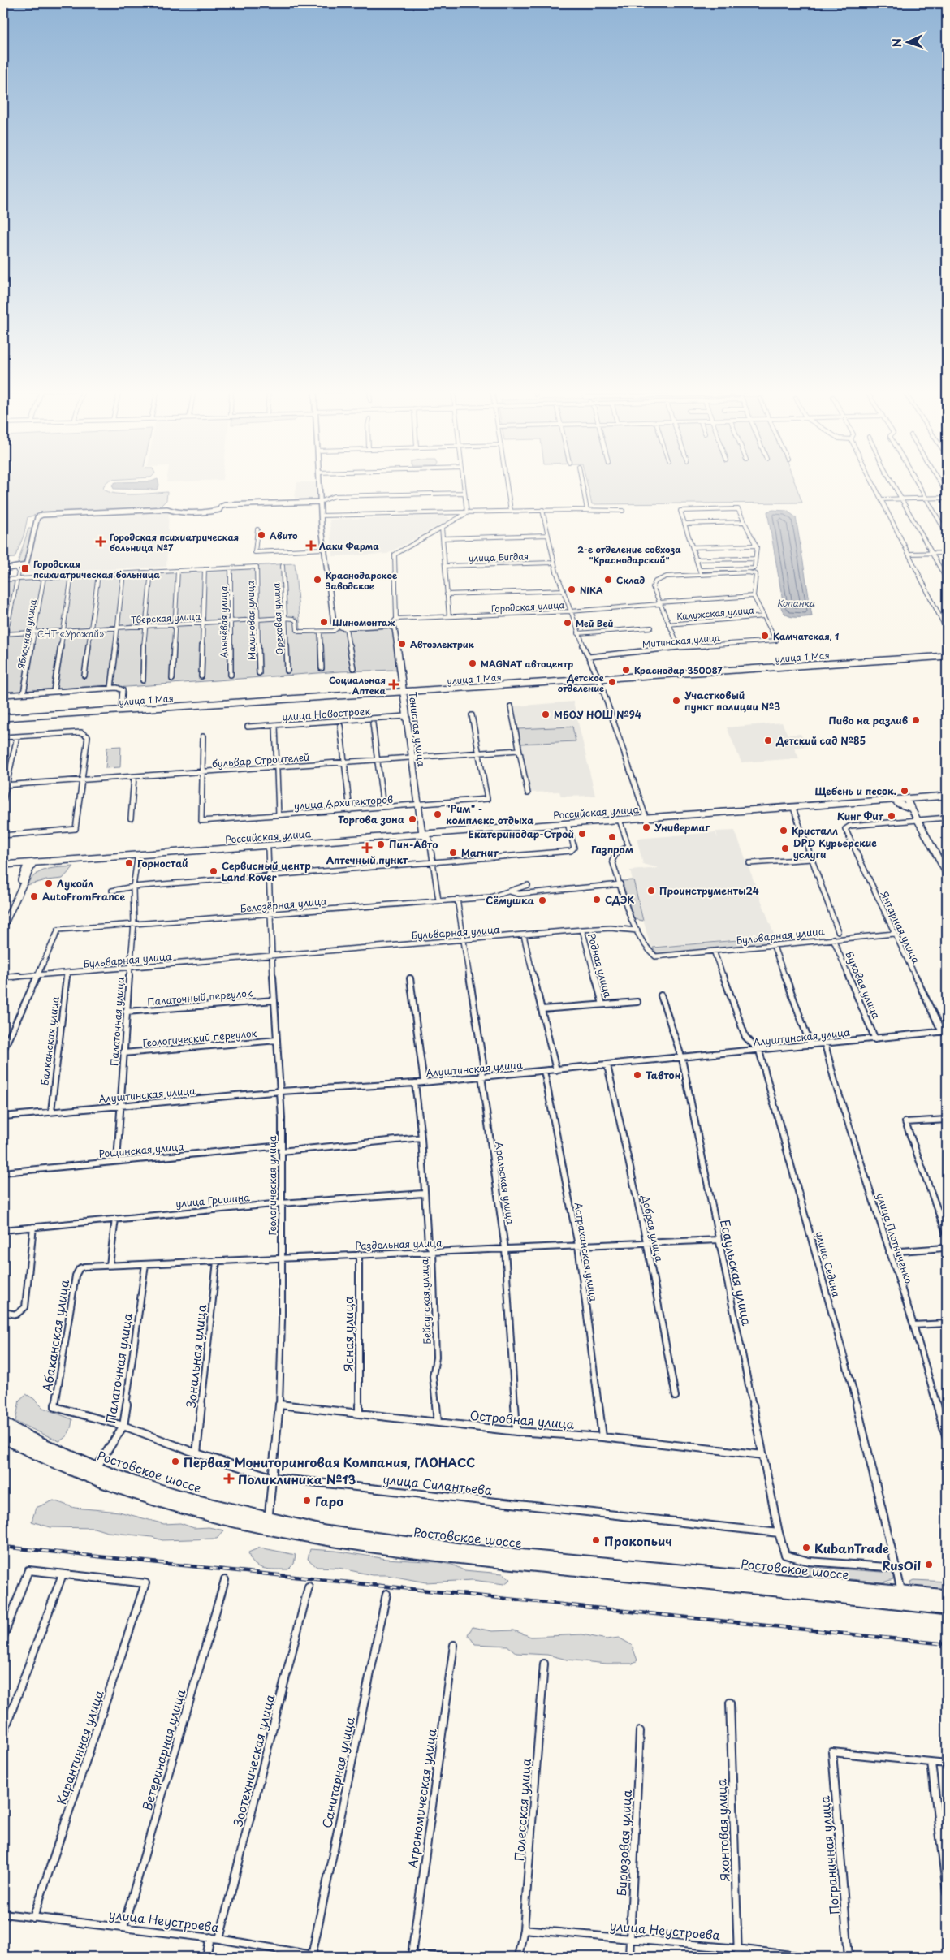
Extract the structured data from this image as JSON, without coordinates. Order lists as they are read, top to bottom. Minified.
{"streets":{"highway":["Ростовское шоссе"],"street":["улица Бигдая","Городская улица","Калужская улица","Тверская улица","Ореховая улица","Малиновая улица","Алычёвая улица","Яблочная улица","Митинская улица","улица 1 Мая","улица Новостроек","Тенистая улица","бульвар Строителей","улица Архитекторов","Российская улица","Белозёрная улица","Янтарная улица","Бульварная улица","Родная улица","Буковая улица","Палаточный переулок","Палаточная улица","Алуштинская улица","Геологический переулок","Балканская улица","Рощинская улица","Аральская улица","Геологическая улица","улица Гришина","Добрая улица","улица Плотниченко","Раздольная улица","Астраханская улица","улица Седина","Есаульская улица","Бейсугская улица","Ясная улица","Абаканская улица","Зональная улица","Островная улица","улица Силантьева","Карантинная улица","Ветеринарная улица","Зоотехническая улица","Санитарная улица","Агрономическая улица","Полесская улица","Яхонтовая улица","Бирюзовая улица","Пограничная улица","улица Неустроева"]},"crossings":[["Калужская улица","Митинская улица"],["Тверская улица","Ореховая улица"],["Тверская улица","Малиновая улица"],["Тверская улица","Алычёвая улица"],["Тверская улица","Яблочная улица"],["Малиновая улица","Алычёвая улица"],["улица 1 Мая","Тенистая улица"],["улица Новостроек","Тенистая улица"],["Тенистая улица","бульвар Строителей"],["Тенистая улица","улица Архитекторов"],["Тенистая улица","Российская улица"],["бульвар Строителей","улица Архитекторов"],["Российская улица","Палаточная улица"],["Российская улица","Геологическая улица"],["Белозёрная улица","Бульварная улица"],["Белозёрная улица","Палаточная улица"],["Белозёрная улица","Аральская улица"],["Белозёрная улица","Геологическая улица"],["Янтарная улица","Бульварная улица"],["Янтарная улица","Алуштинская улица"],["Бульварная улица","Родная улица"],["Бульварная улица","Буковая улица"],["Бульварная улица","Палаточная улица"],["Бульварная улица","Балканская улица"],["Бульварная улица","Аральская улица"],["Бульварная улица","Геологическая улица"],["Бульварная улица","улица Седина"],["Буковая улица","Алуштинская улица"],["Палаточный переулок","Палаточная улица"],["Палаточный переулок","Геологическая улица"],["Палаточная улица","Алуштинская улица"],["Палаточная улица","Геологический переулок"],["Палаточная улица","Рощинская улица"],["Палаточная улица","Раздольная улица"],["Палаточная улица","Ростовское шоссе"],["Палаточная улица","улица Силантьева"],["Алуштинская улица","Балканская улица"],["Алуштинская улица","Аральская улица"],["Алуштинская улица","Геологическая улица"],["Алуштинская улица","Добрая улица"],["Алуштинская улица","улица Плотниченко"],["Алуштинская улица","Астраханская улица"],["Алуштинская улица","улица Седина"],["Алуштинская улица","Есаульская улица"],["Алуштинская улица","Бейсугская улица"],["Геологический переулок","Геологическая улица"],["Рощинская улица","Геологическая улица"],["Рощинская улица","Бейсугская улица"],["Аральская улица","Раздольная улица"],["Аральская улица","Островная улица"],["Геологическая улица","улица Гришина"],["Геологическая улица","Раздольная улица"],["Геологическая улица","Островная улица"],["Геологическая улица","Ростовское шоссе"],["Геологическая улица","улица Силантьева"],["улица Гришина","Бейсугская улица"],["Добрая улица","Раздольная улица"],["Раздольная улица","Астраханская улица"],["Раздольная улица","Есаульская улица"],["Раздольная улица","Бейсугская улица"],["Раздольная улица","Ясная улица"],["Раздольная улица","Абаканская улица"],["Раздольная улица","Зональная улица"],["Астраханская улица","Островная улица"],["улица Седина","Есаульская улица"],["улица Седина","Ростовское шоссе"],["Есаульская улица","Островная улица"],["Есаульская улица","улица Силантьева"],["Бейсугская улица","Островная улица"],["Ясная улица","Островная улица"],["Абаканская улица","улица Силантьева"],["Зональная улица","улица Силантьева"],["Карантинная улица","улица Неустроева"],["Ветеринарная улица","улица Неустроева"],["Зоотехническая улица","улица Неустроева"],["Санитарная улица","улица Неустроева"],["Полесская улица","улица Неустроева"],["Яхонтовая улица","улица Неустроева"],["Бирюзовая улица","улица Неустроева"]],"districts":["2-е отделение совхоза \"Краснодарский\""],"water":["Копанка"],"parks":["СНТ «Урожай»"],"places":{"other":["Авито","Краснодарское Заводское","Склад","NIKA","Шиномонтаж","Мей Вей","Камчатская, 1","Автоэлектрик","MAGNAT автоцентр","Краснодар 350087","Детское отделение","Участковый пункт полиции №3","МБОУ НОШ №94","Пиво на разлив","Детский сад №85","Щебень и песок.","\"Рим\" - комплекс отдыха","Кинг Фит","Торгова зона","Универмаг","Кристалл","Екатеринодар-Строй","Газпром","Пин-Авто","DPD Курьерские услуги","Магнит","Горностай","Сервисный центр Land Rover","Лукойл","Проинструменты24","AutoFromFrance","СДЭК","Сёмушка","Тавтон","Первая Мониторинговая Компания, ГЛОНАСС","Гаро","Прокопьич","KubanTrade","RusOil"],"health":["Городская психиатрическая больница №7","Лаки Фарма","Социальная Аптека","Аптечный пункт","Поликлиника №13"],"transit":["Городская психиатрическая больница"]},"north":"left"}
